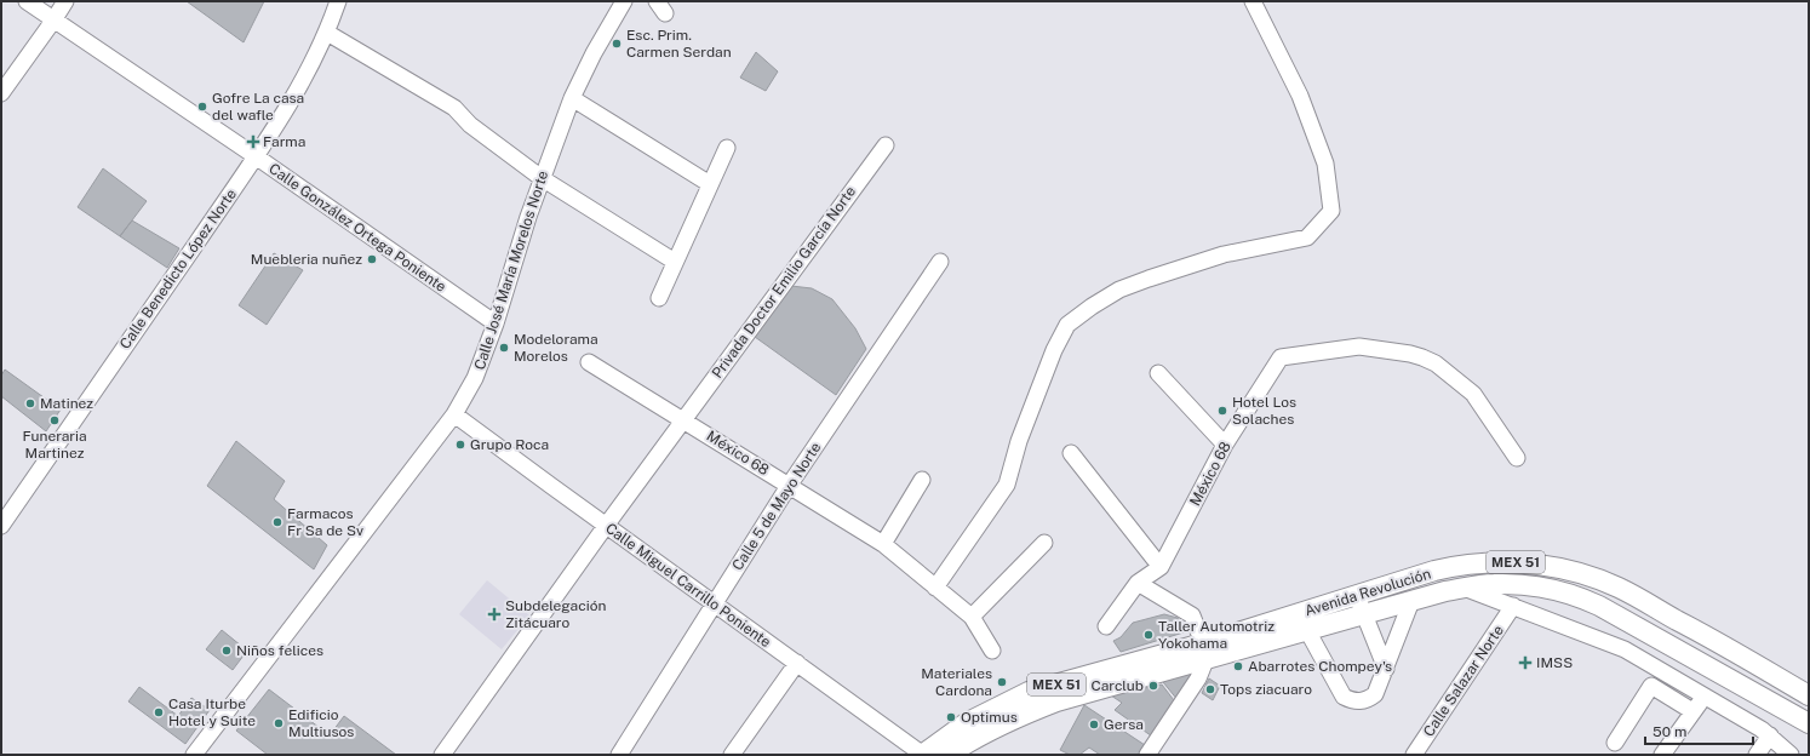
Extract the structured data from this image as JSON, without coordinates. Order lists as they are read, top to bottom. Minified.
{"streets":{"main road":["MEX 51","Avenida Revolución"],"street":["Calle González Ortega Poniente","Calle Benedicto López Norte","Calle José María Morelos Norte","Privada Doctor Emilio García Norte","México 68","Calle 5 de Mayo Norte","Calle Miguel Carrillo Poniente","Calle Salazar Norte"]},"crossings":[["Calle González Ortega Poniente","Calle Benedicto López Norte"],["Calle González Ortega Poniente","Calle José María Morelos Norte"],["Calle José María Morelos Norte","Calle Miguel Carrillo Poniente"],["Privada Doctor Emilio García Norte","México 68"],["Privada Doctor Emilio García Norte","Calle Miguel Carrillo Poniente"],["México 68","Calle 5 de Mayo Norte"],["Calle 5 de Mayo Norte","Calle Miguel Carrillo Poniente"],["Calle Miguel Carrillo Poniente","Avenida Revolución"]],"places":{"other":["Esc. Prim. Carmen Serdan","Gofre La casa del wafle","Muebleria nuñez","Modelorama Morelos","Matinez","Hotel Los Solaches","Funeraria Martinez","Grupo Roca","Farmacos Fr Sa de Sv","Taller Automotriz Yokohama","Niños felices","Abarrotes Chompey's","Materiales Cardona","Carclub","Tops ziacuaro","Casa Iturbe Hotel y Suite","Optimus","Edificio Multiusos","Gersa"],"health":["Farma","Subdelegación Zitácuaro","IMSS"]},"scale_bar":"50 m"}
